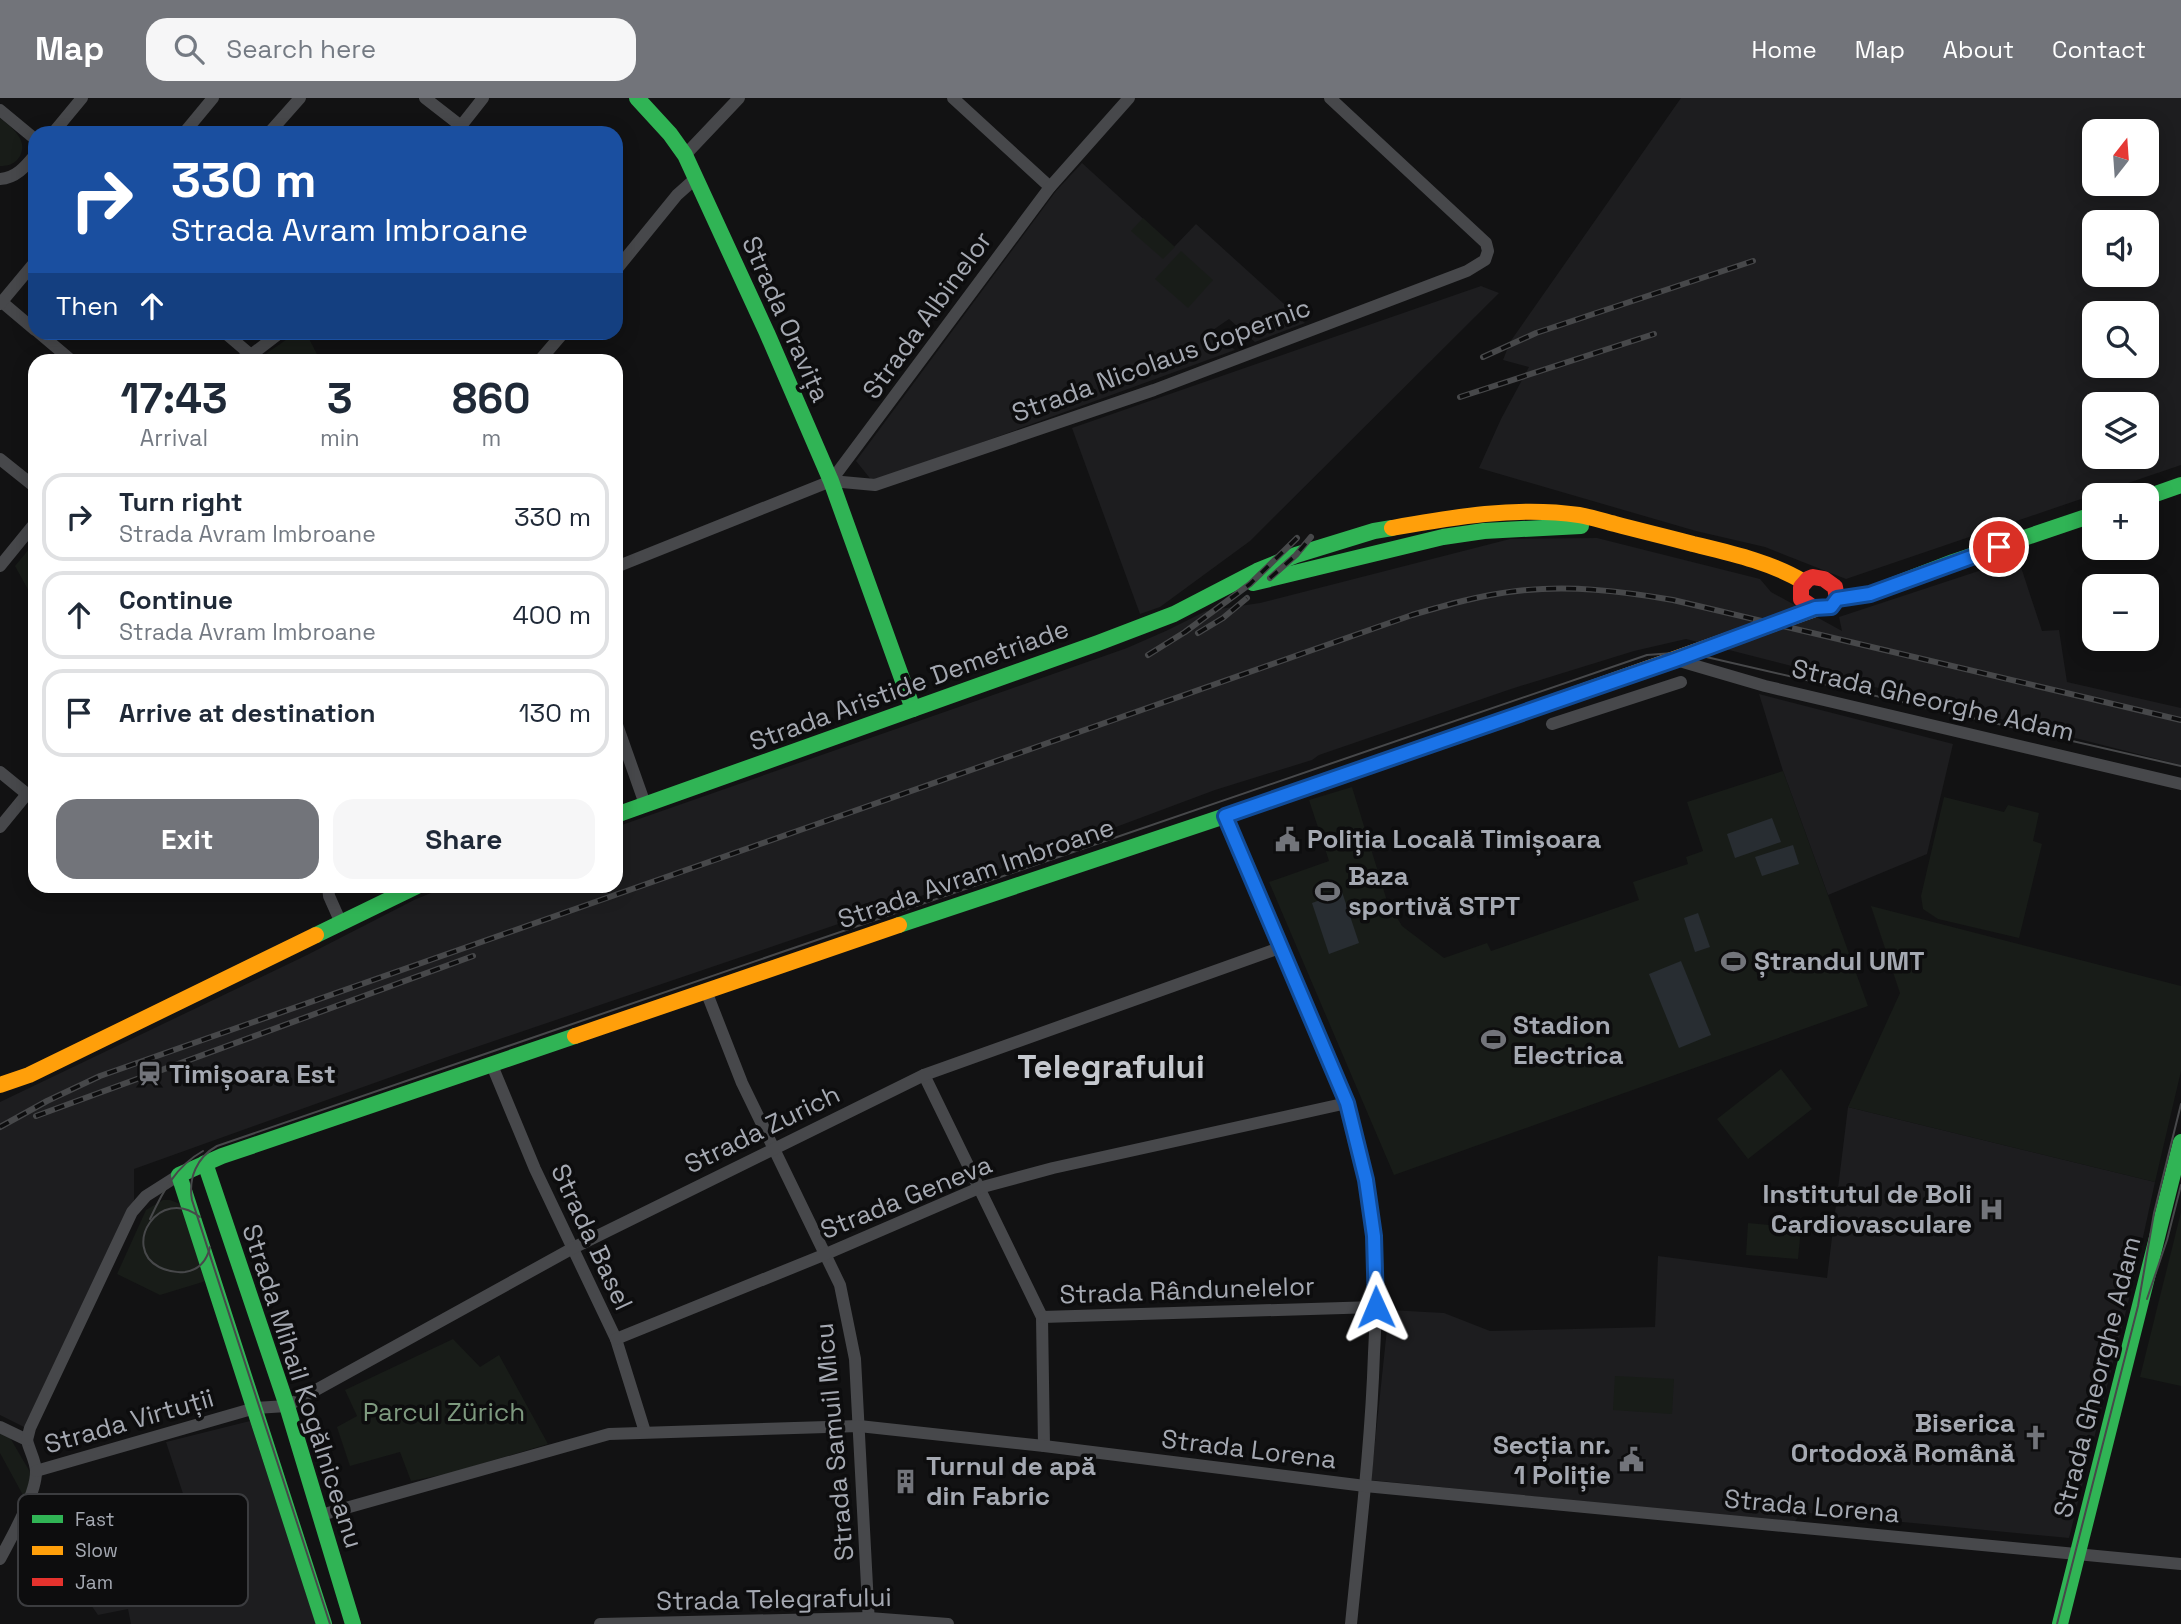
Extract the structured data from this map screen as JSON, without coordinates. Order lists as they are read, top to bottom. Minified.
{"streets":{"main road":["Strada Oravița","Strada Aristide Demetriade","Strada Gheorghe Adam","Strada Avram Imbroane","Strada Mihail Kogălniceanu"],"street":["Strada Albinelor","Strada Nicolaus Copernic","Strada Zurich","Strada Geneva","Strada Basel","Strada Rândunelelor","Strada Virtuții","Strada Samuil Micu","Strada Lorena","Strada Telegrafului"]},"crossings":[["Strada Albinelor","Strada Oravița"],["Strada Albinelor","Strada Nicolaus Copernic"],["Strada Oravița","Strada Nicolaus Copernic"],["Strada Oravița","Strada Aristide Demetriade"],["Strada Aristide Demetriade","Strada Avram Imbroane"],["Strada Gheorghe Adam","Strada Avram Imbroane"],["Strada Gheorghe Adam","Strada Lorena"],["Strada Avram Imbroane","Strada Basel"],["Strada Avram Imbroane","Strada Mihail Kogălniceanu"],["Strada Avram Imbroane","Strada Samuil Micu"],["Strada Zurich","Strada Basel"],["Strada Zurich","Strada Mihail Kogălniceanu"],["Strada Zurich","Strada Virtuții"],["Strada Zurich","Strada Samuil Micu"],["Strada Geneva","Strada Basel"],["Strada Geneva","Strada Samuil Micu"],["Strada Basel","Strada Lorena"],["Strada Mihail Kogălniceanu","Strada Virtuții"],["Strada Mihail Kogălniceanu","Strada Lorena"],["Strada Samuil Micu","Strada Lorena"],["Strada Samuil Micu","Strada Telegrafului"]],"districts":["Telegrafului"],"parks":["Parcul Zürich"],"places":{"public building":["Poliția Locală Timișoara","Secția nr. 1 Poliție"],"sports":["Baza sportivă STPT","Ștrandul UMT","Stadion Electrica"],"station":["Timișoara Est"],"hospital":["Institutul de Boli Cardiovasculare"],"church":["Biserica Ortodoxă Română"],"building":["Turnul de apă din Fabric"]},"legend":["Fast","Slow","Jam"],"north":"top","page":{"header":"Map","search":"Search here","nav":["Home","Map","About","Contact"],"map_buttons":["+","−"],"turn":["330 m","Strada Avram Imbroane"],"then":"Then","eta":["17:43","Arrival","3","min","860","m"],"list":[{"name":"Turn right","note":"Strada Avram Imbroane","value":"330 m"},{"name":"Continue","note":"Strada Avram Imbroane","value":"400 m"},{"name":"Arrive at destination","value":"130 m"}],"buttons":["Exit","Share"]}}
